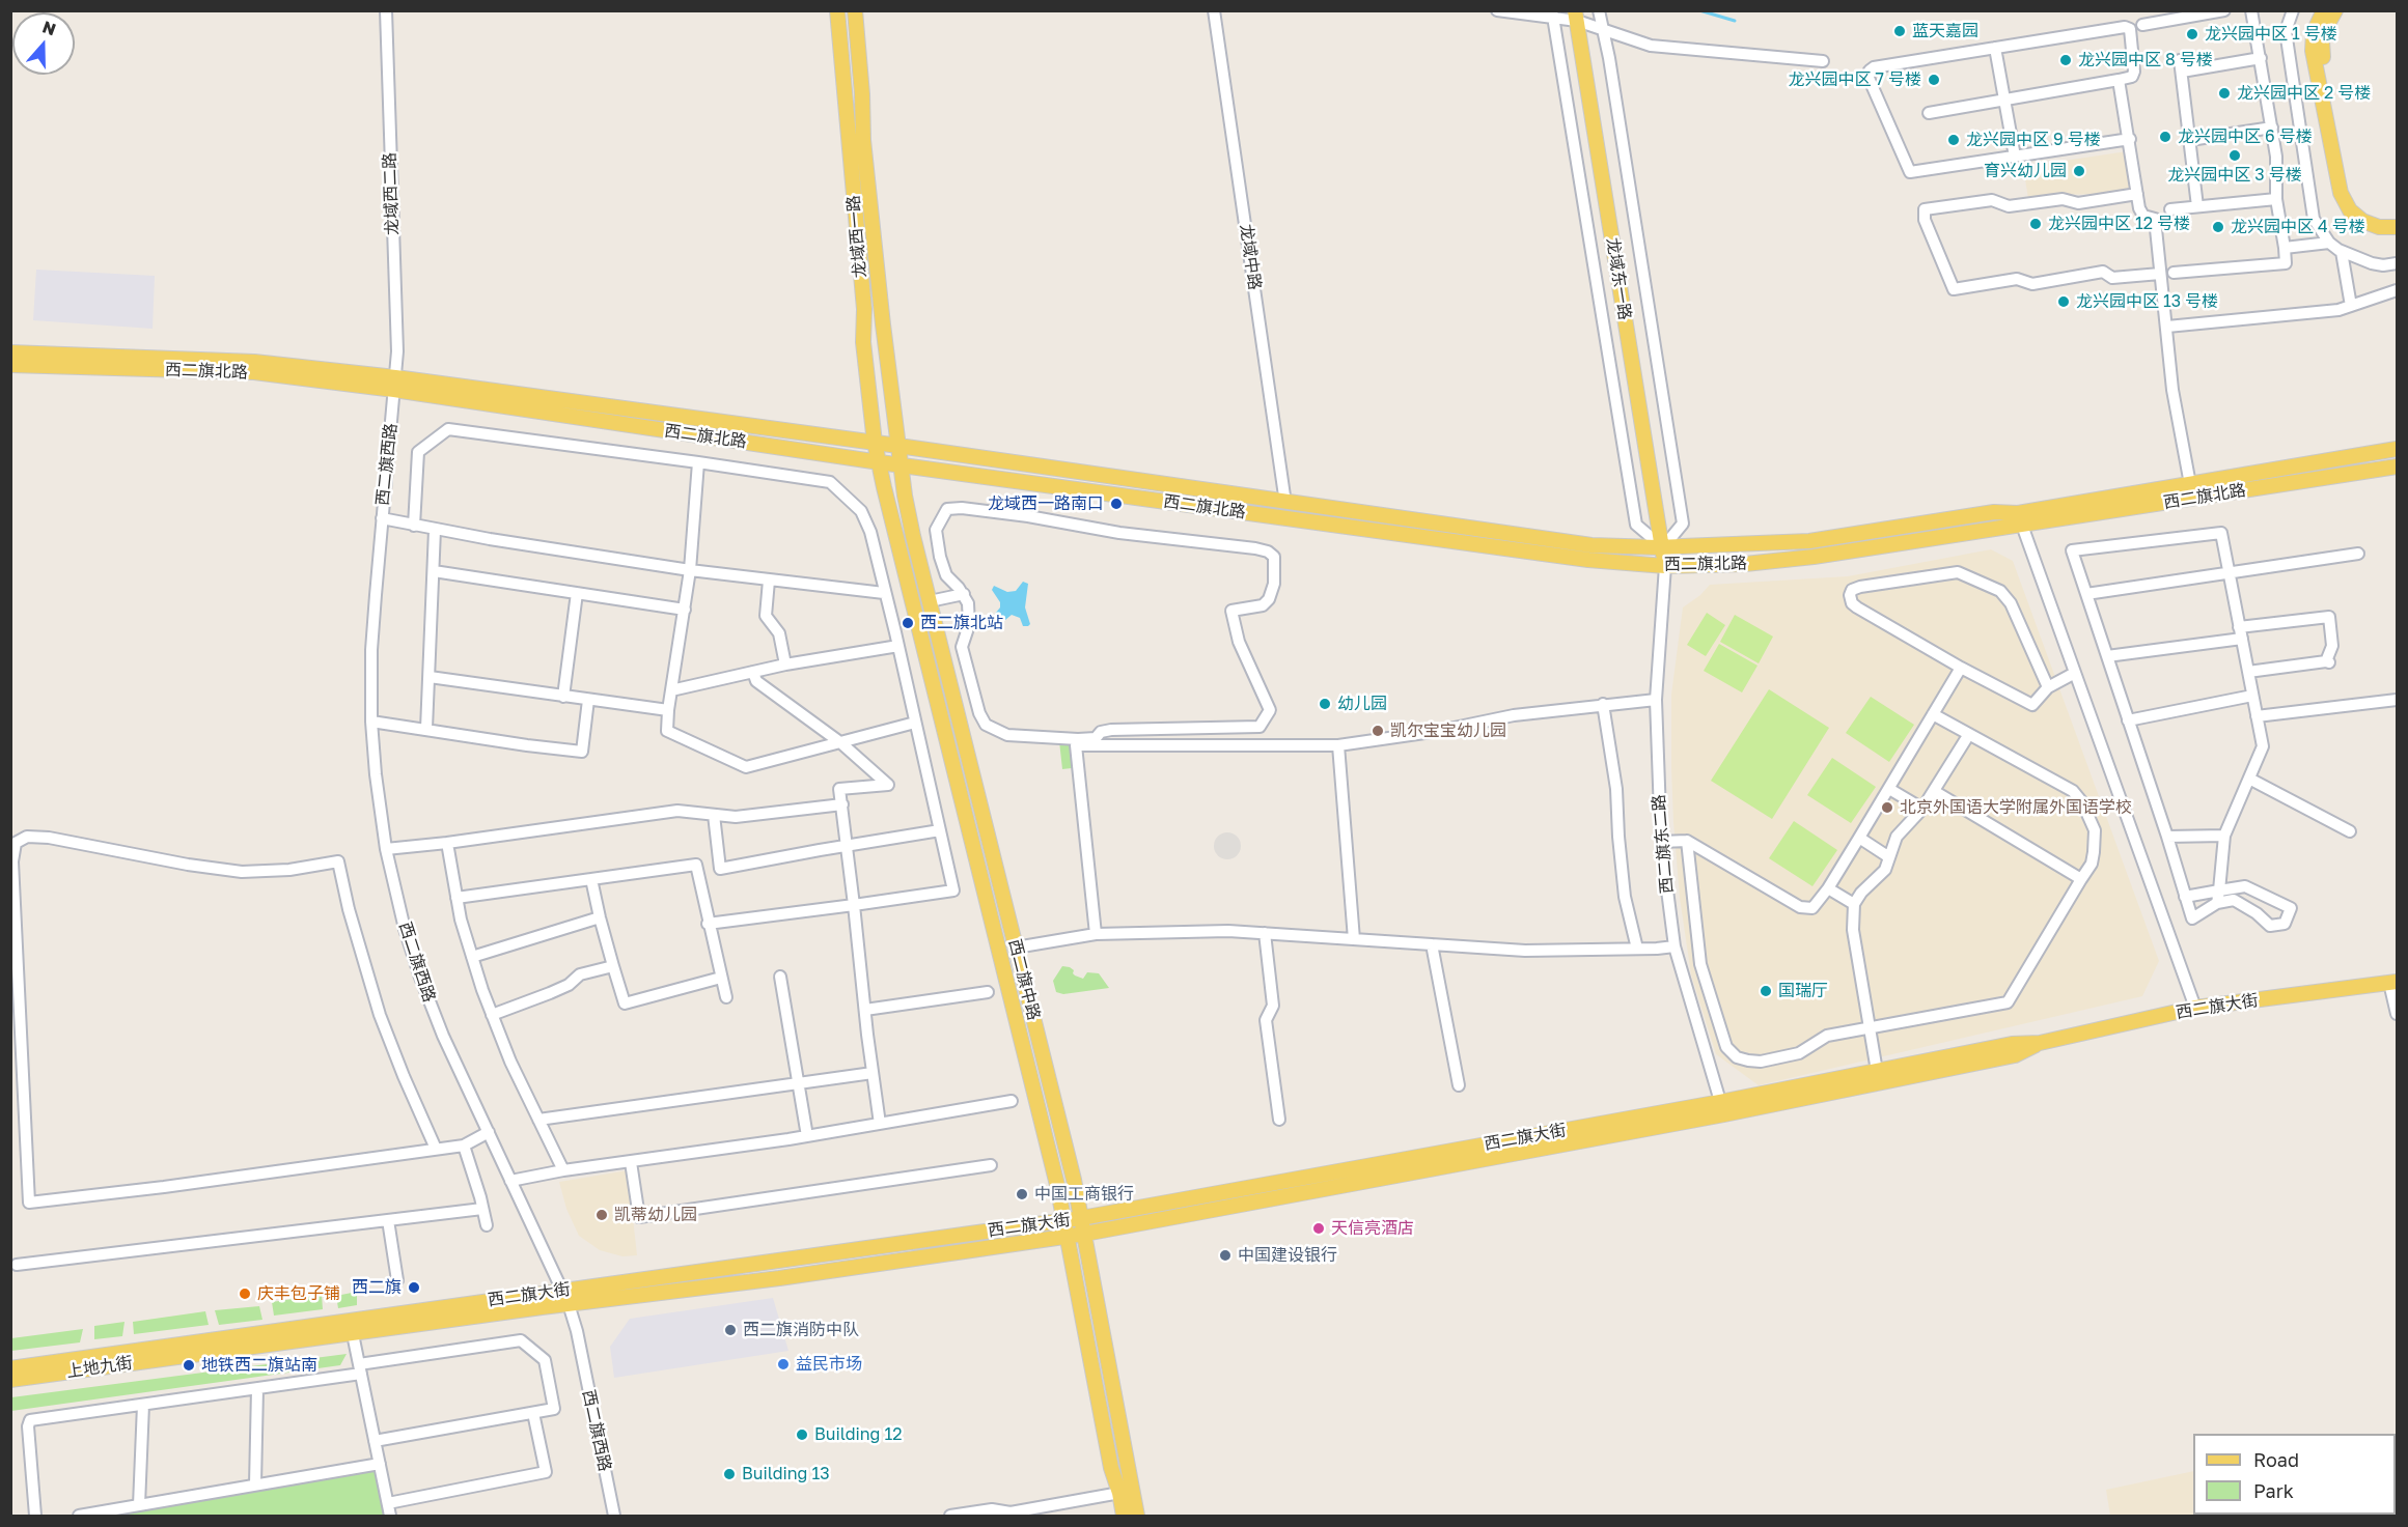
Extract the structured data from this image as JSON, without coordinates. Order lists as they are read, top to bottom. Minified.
{"streets":{"main road":["龙域西一路","龙域东一路","西二旗北路","西二旗中路","西二旗大街","上地九街"],"street":["龙域西二路","龙域中路","西二旗西路","西二旗东二路"]},"crossings":[["龙域西二路","西二旗北路"],["龙域西二路","西二旗西路"],["龙域西一路","西二旗北路"],["龙域西一路","西二旗中路"],["龙域中路","西二旗北路"],["龙域东一路","西二旗北路"],["龙域东一路","西二旗东二路"],["西二旗北路","西二旗西路"],["西二旗北路","西二旗东二路"],["西二旗北路","西二旗中路"],["西二旗西路","西二旗大街"],["西二旗东二路","西二旗大街"],["西二旗中路","西二旗大街"],["西二旗大街","上地九街"]],"places":["蓝天嘉园","龙兴园中区 1 号楼","龙兴园中区 8 号楼","龙兴园中区 7 号楼","龙兴园中区 2 号楼","龙兴园中区 6 号楼","龙兴园中区 9 号楼","龙兴园中区 3 号楼","育兴幼儿园","龙兴园中区 12 号楼","龙兴园中区 4 号楼","龙兴园中区 13 号楼","龙域西一路南口","西二旗北站","幼儿园","凯尔宝宝幼儿园","北京外国语大学附属外国语学校","国瑞厅","中国工商银行","凯蒂幼儿园","天信亮酒店","中国建设银行","西二旗","庆丰包子铺","西二旗消防中队","益民市场","地铁西二旗站南","Building 12","Building 13"],"legend":["Road","Park"],"north":"top"}
